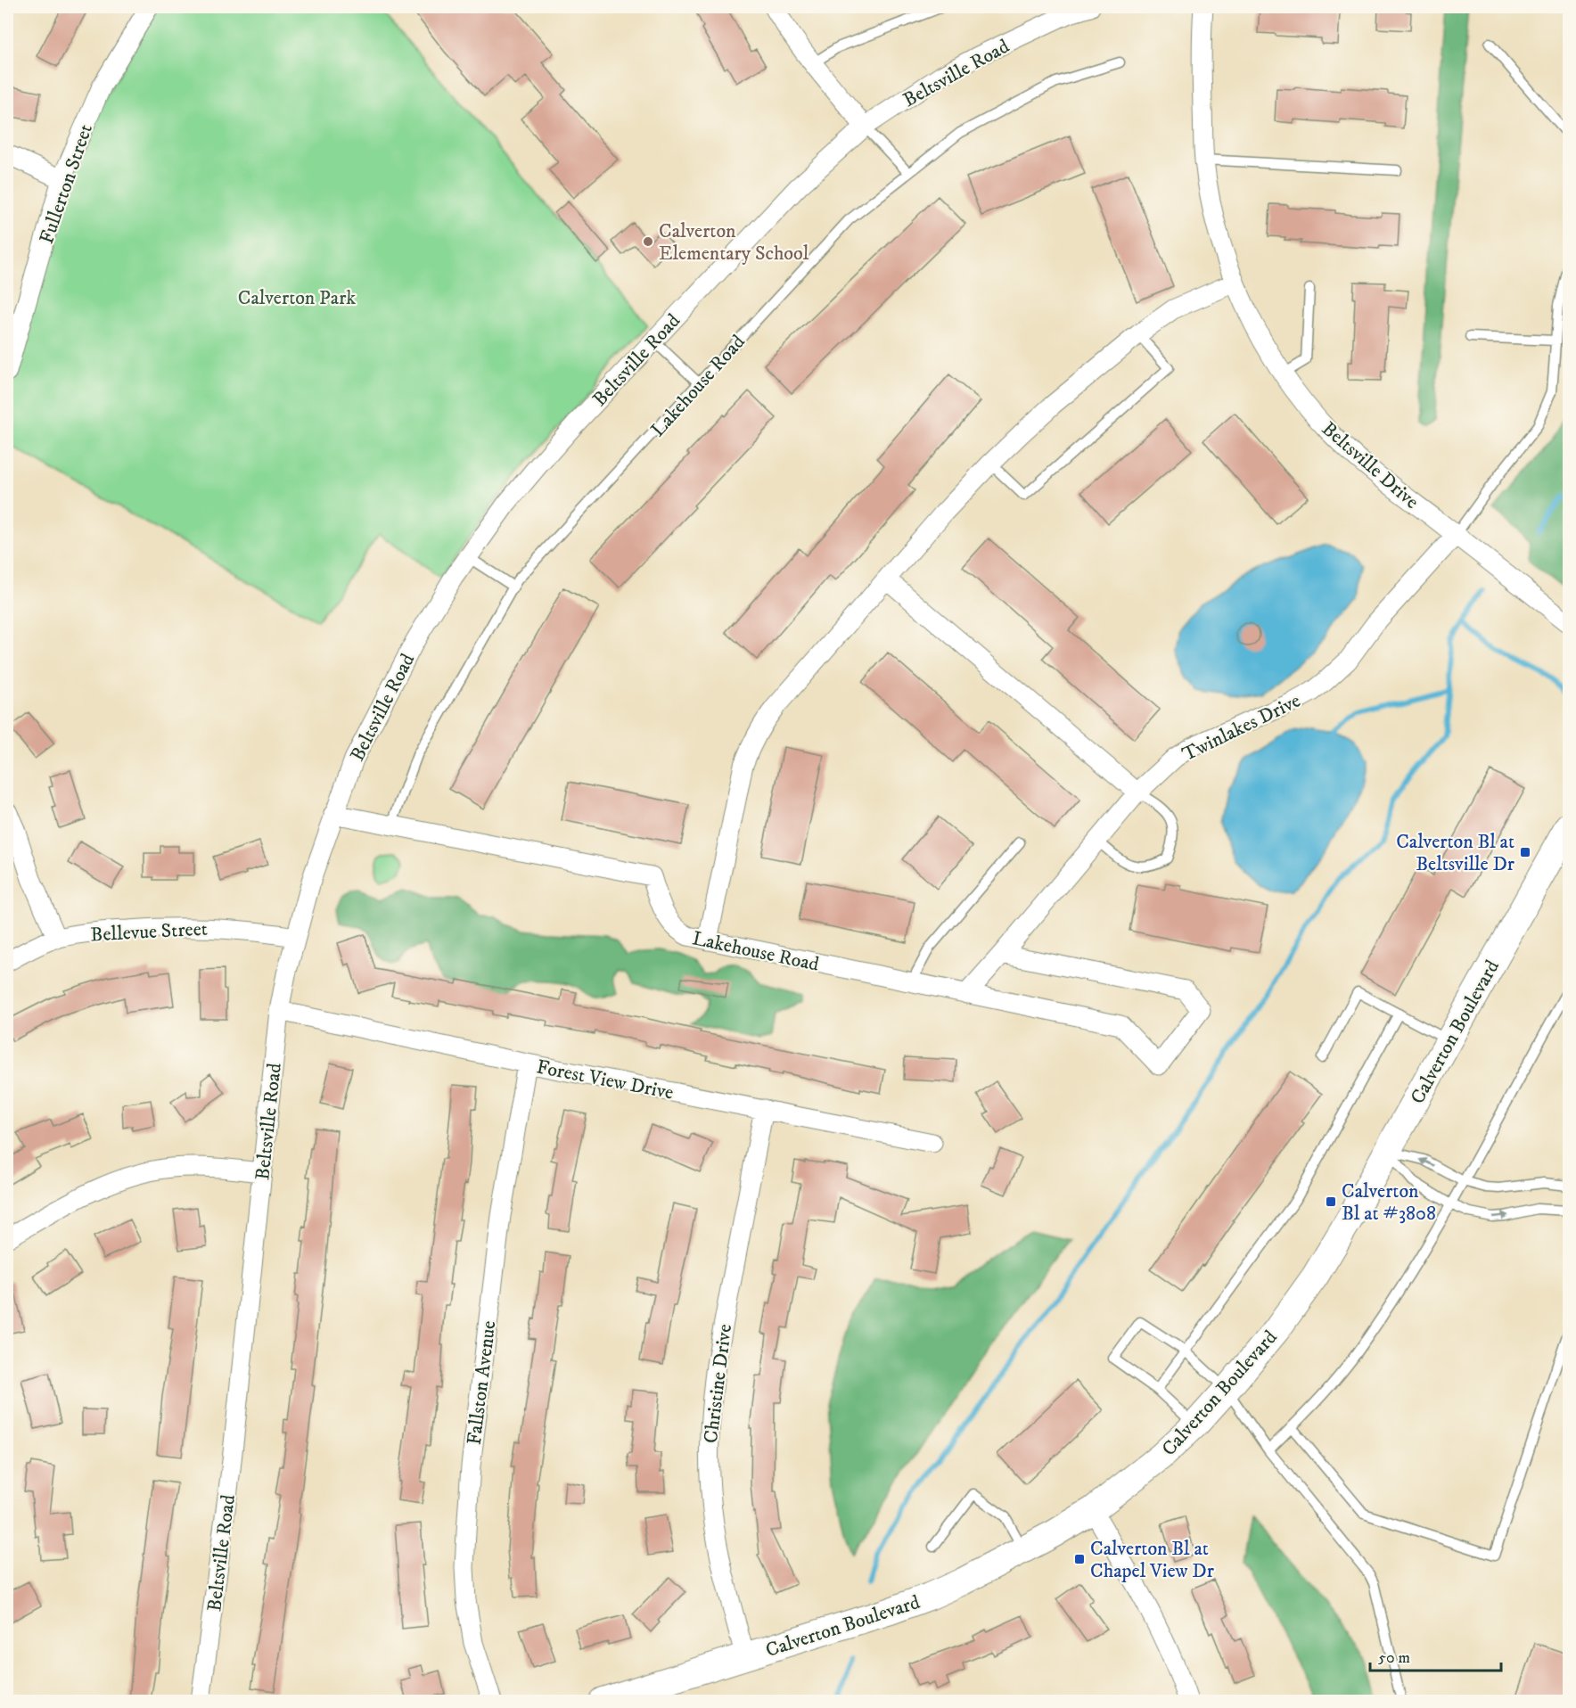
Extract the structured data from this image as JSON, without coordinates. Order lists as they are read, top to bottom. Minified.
{"streets":{"street":["Beltsville Road","Fullerton Street","Lakehouse Road","Beltsville Drive","Twinlakes Drive","Bellevue Street","Calverton Boulevard","Forest View Drive","Fallston Avenue","Christine Drive"]},"crossings":[["Beltsville Road","Lakehouse Road"],["Beltsville Road","Bellevue Street"],["Beltsville Road","Forest View Drive"],["Lakehouse Road","Twinlakes Drive"],["Beltsville Drive","Twinlakes Drive"],["Calverton Boulevard","Christine Drive"],["Forest View Drive","Fallston Avenue"],["Forest View Drive","Christine Drive"]],"parks":["Calverton Park"],"places":{"other":["Calverton Elementary School"],"transit":["Calverton Bl at Beltsville Dr","Calverton Bl at #3808","Calverton Bl at Chapel View Dr"]},"scale_bar":"50 m"}
